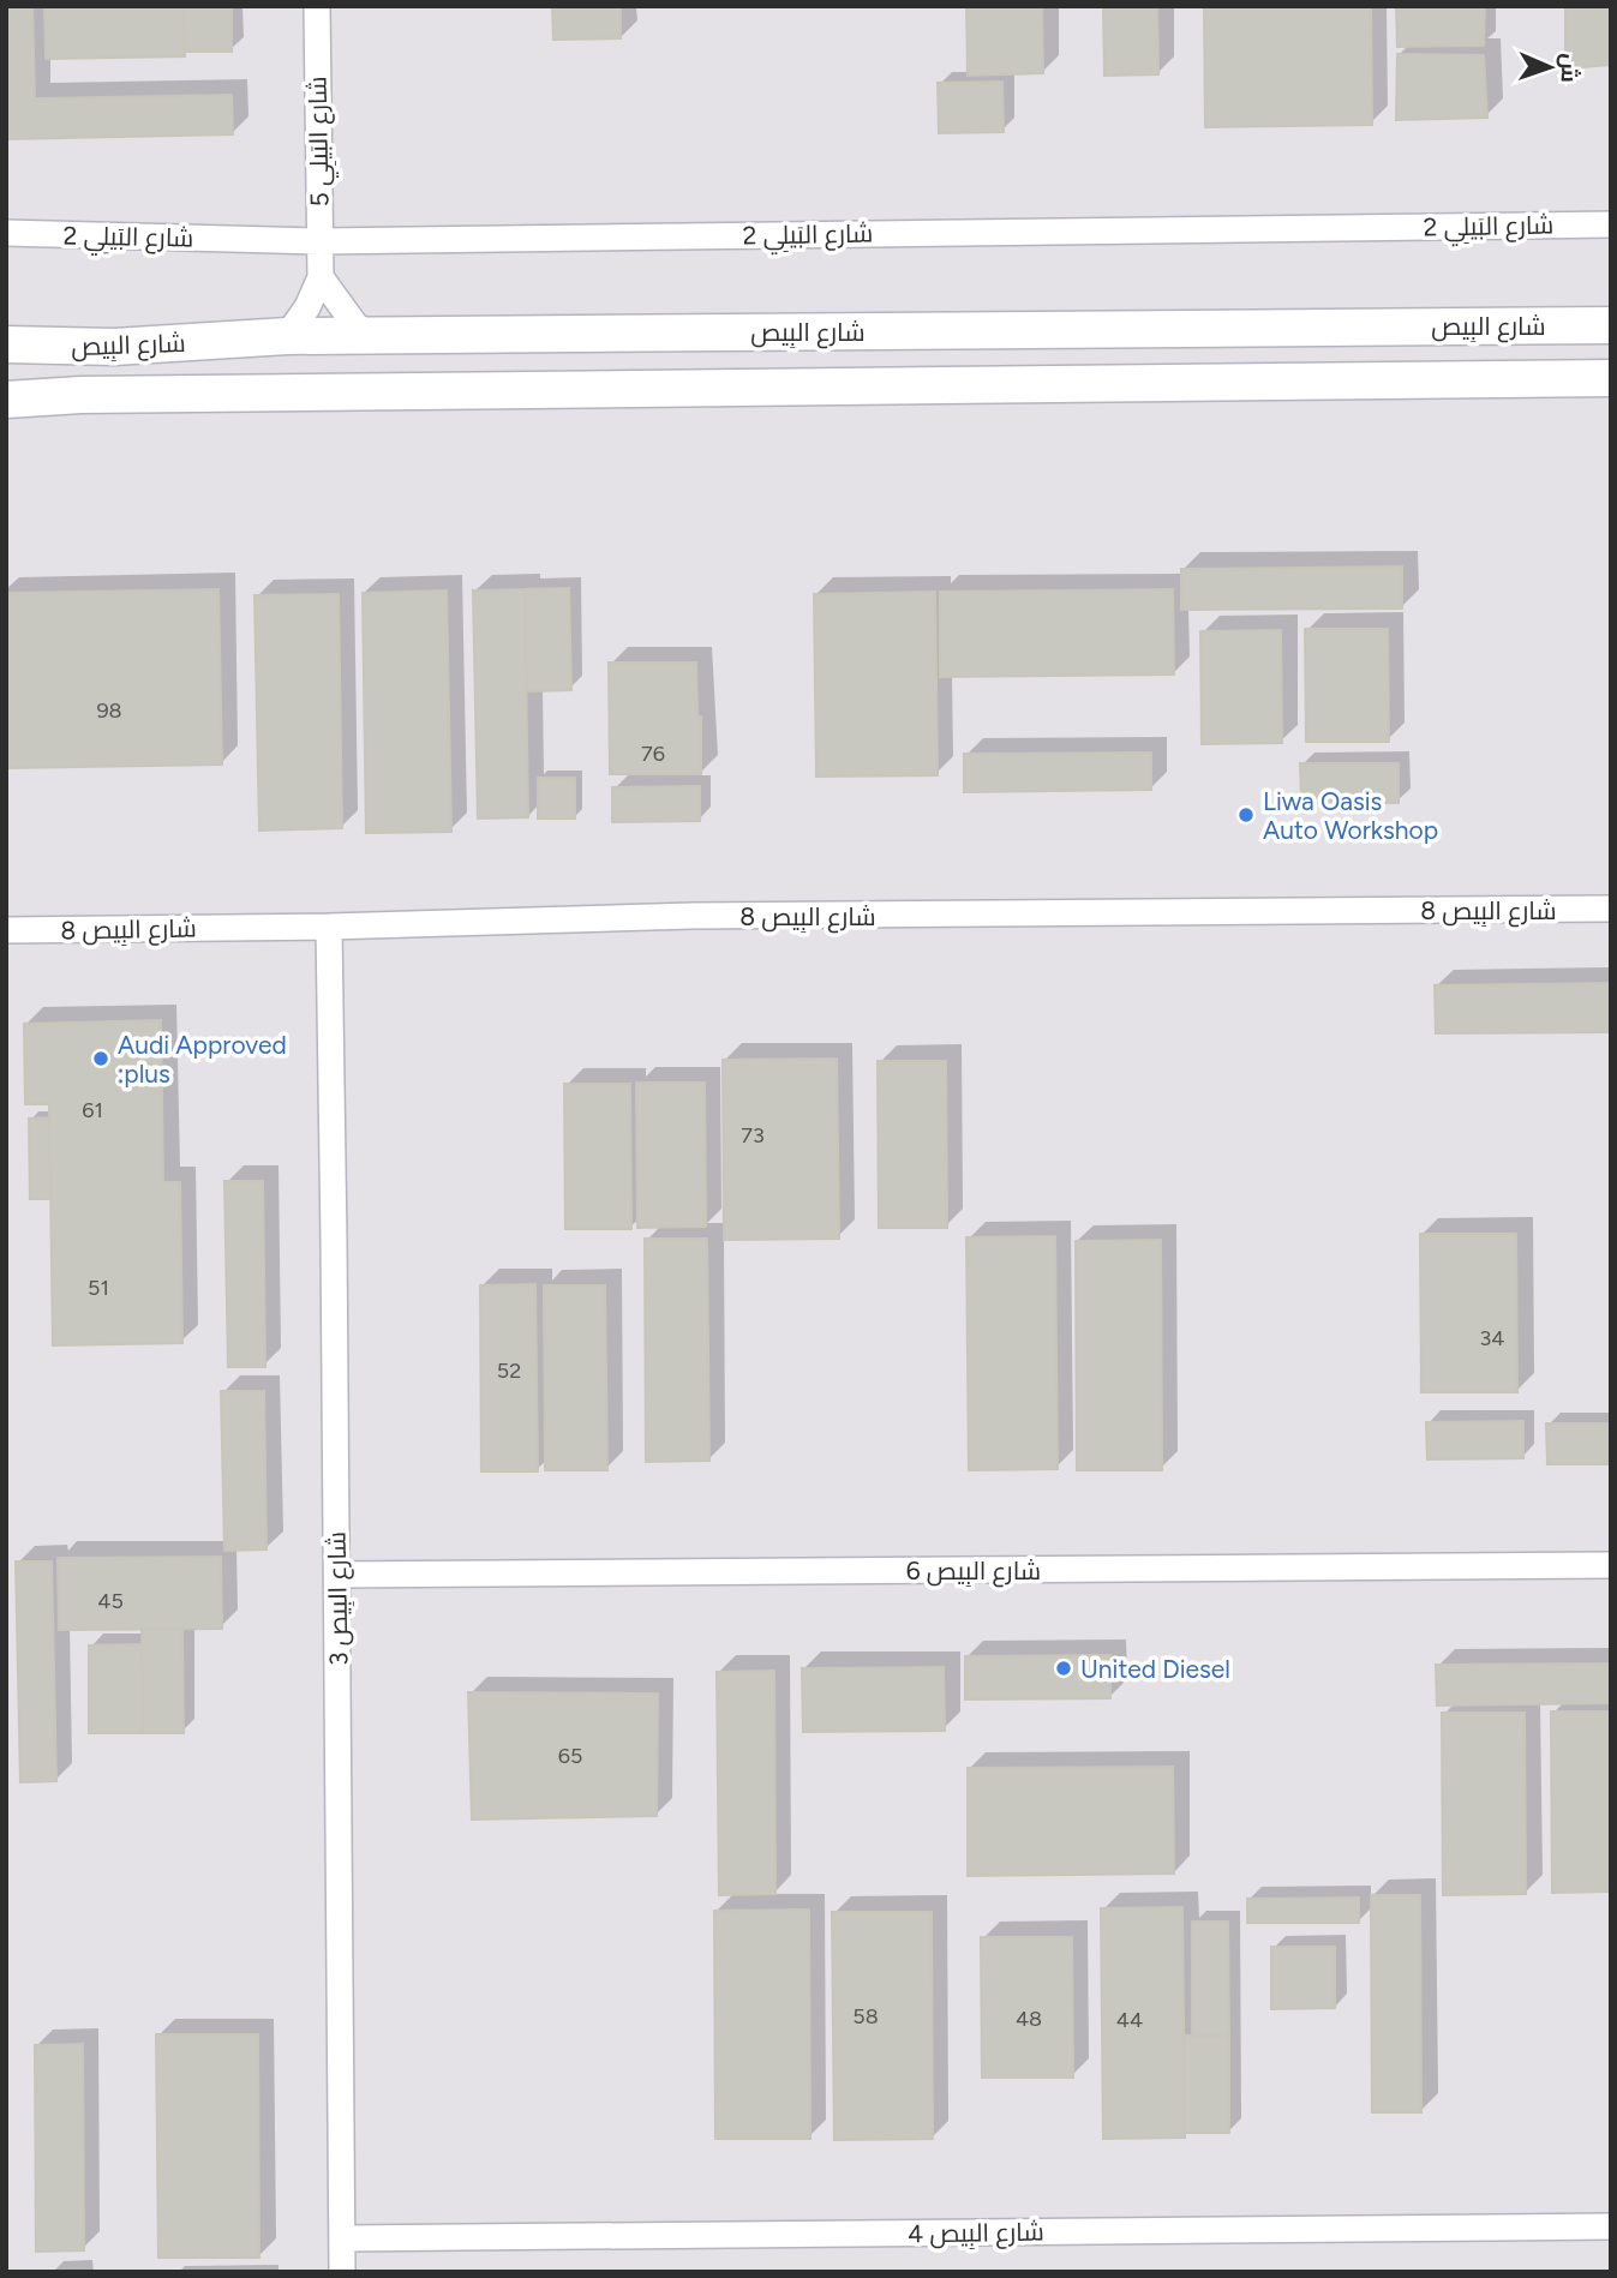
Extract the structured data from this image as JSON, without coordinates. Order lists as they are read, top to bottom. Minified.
{"streets":{"street":["شارع البَيلِي 5","شارع البَيلِي 2","شارع البِيص","شارع البِيص 8","شارع البِيص 6","شارع البِيص 3","شارع البِيص 4"]},"crossings":[["شارع البَيلِي 5","شارع البَيلِي 2"],["شارع البَيلِي 5","شارع البِيص"],["شارع البِيص 8","شارع البِيص 3"],["شارع البِيص 6","شارع البِيص 3"],["شارع البِيص 3","شارع البِيص 4"]],"places":["Liwa Oasis Auto Workshop","Audi Approved :plus","United Diesel"],"house_numbers":["98","76","61","73","51","34","52","45","65","58","48","44"],"north":"right"}
